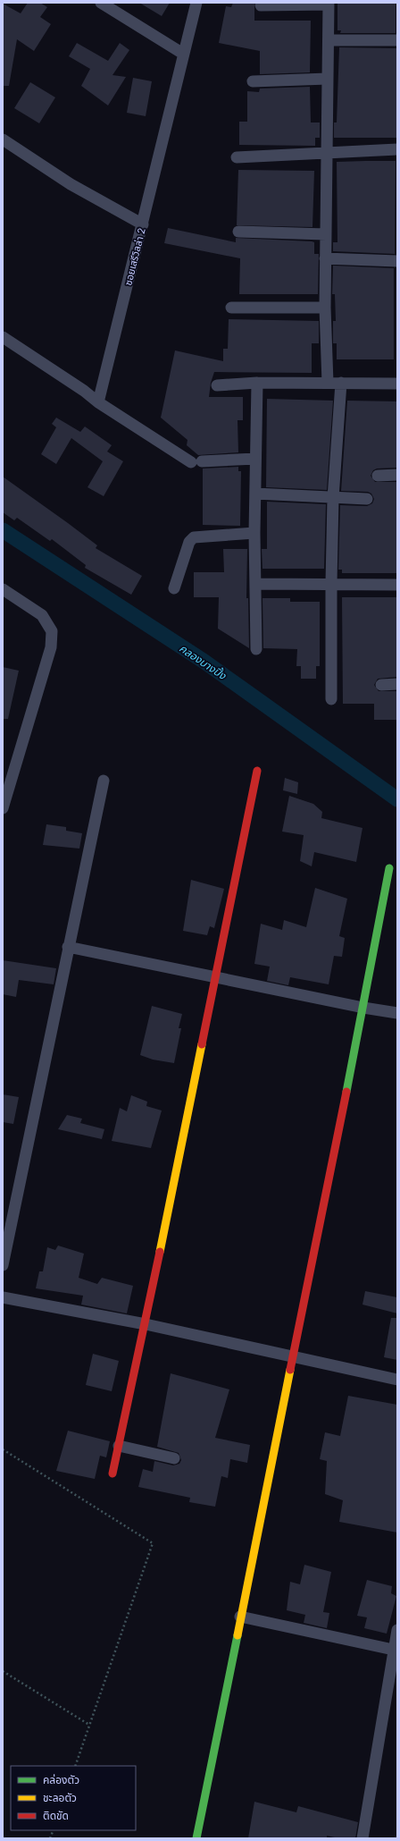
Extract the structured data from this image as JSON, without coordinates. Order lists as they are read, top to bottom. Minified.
{"streets":{"street":["ซอยเสรีวิลล่า 2"]},"water":["คลองบางปิ้ง"],"legend":["คล่องตัว","ชะลอตัว","ติดขัด"]}
